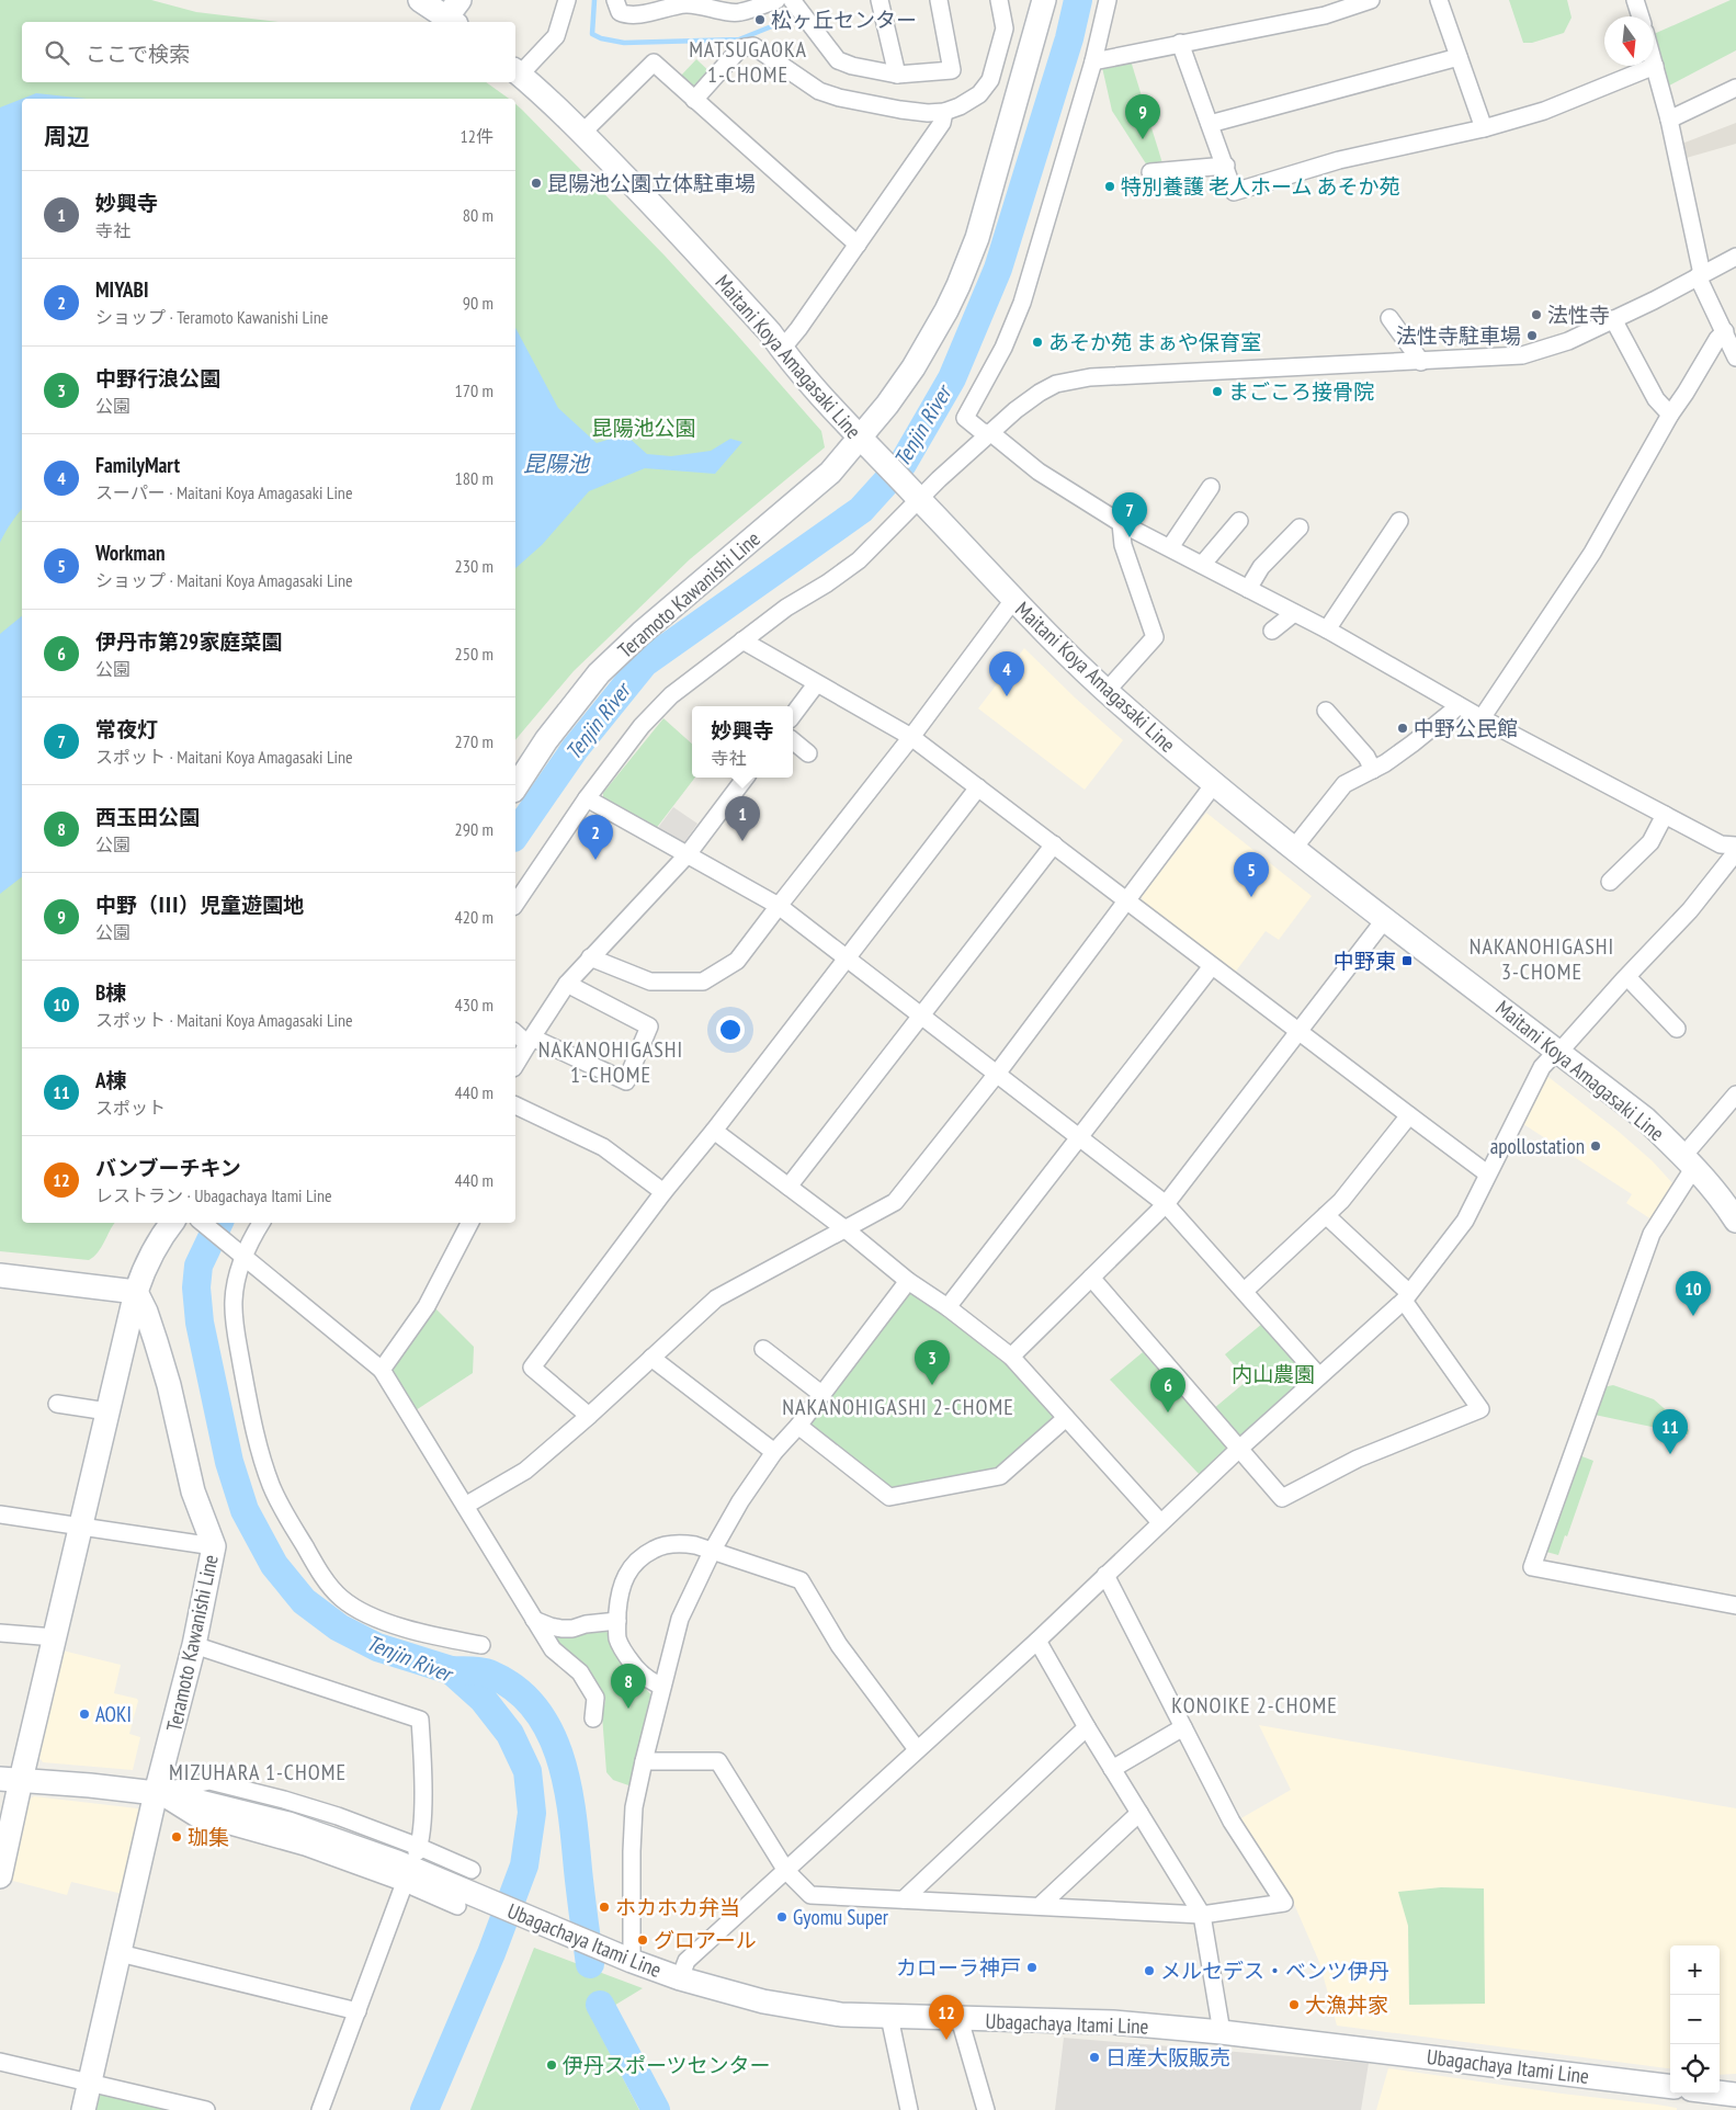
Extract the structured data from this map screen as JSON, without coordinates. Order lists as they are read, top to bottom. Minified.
{"streets":{"main road":["Maitani Koya Amagasaki Line","Teramoto Kawanishi Line","Ubagachaya Itami Line"]},"crossings":[["Maitani Koya Amagasaki Line","Teramoto Kawanishi Line"],["Teramoto Kawanishi Line","Ubagachaya Itami Line"]],"districts":["MATSUGAOKA 1-CHOME","NAKANOHIGASHI 3-CHOME","NAKANOHIGASHI 1-CHOME","NAKANOHIGASHI 2-CHOME","KONOIKE 2-CHOME","MIZUHARA 1-CHOME"],"water":["Tenjin River","昆陽池"],"parks":["昆陽池公園","内山農園"],"places":{"other":["松ヶ丘センター","昆陽池公園立体駐車場","特別養護 老人ホーム あそか苑","法性寺","法性寺駐車場","あそか苑 まぁや保育室","まごころ接骨院","中野公民館","apollostation","AOKI","珈集","ホカホカ弁当","Gyomu Super","グロアール","カローラ神戸","メルセデス・ベンツ伊丹","大漁丼家","日産大阪販売","伊丹スポーツセンター"],"transit":["中野東"]},"north":"bottom","page":{"search":"ここで検索","pins":["9","7","4","1","2","5","10","3","6","11","8","12"],"heading":["周辺","12件"],"list":[{"mark":"1","name":"妙興寺","note":"寺社","value":"80 m"},{"mark":"2","name":"MIYABI","note":"ショップ · Teramoto Kawanishi Line","value":"90 m"},{"mark":"3","name":"中野行浪公園","note":"公園","value":"170 m"},{"mark":"4","name":"FamilyMart","note":"スーパー · Maitani Koya Amagasaki Line","value":"180 m"},{"mark":"5","name":"Workman","note":"ショップ · Maitani Koya Amagasaki Line","value":"230 m"},{"mark":"6","name":"伊丹市第29家庭菜園","note":"公園","value":"250 m"},{"mark":"7","name":"常夜灯","note":"スポット · Maitani Koya Amagasaki Line","value":"270 m"},{"mark":"8","name":"西玉田公園","note":"公園","value":"290 m"},{"mark":"9","name":"中野（Ⅲ）児童遊園地","note":"公園","value":"420 m"},{"mark":"10","name":"B棟","note":"スポット · Maitani Koya Amagasaki Line","value":"430 m"},{"mark":"11","name":"A棟","note":"スポット","value":"440 m"},{"mark":"12","name":"バンブーチキン","note":"レストラン · Ubagachaya Itami Line","value":"440 m"}],"popup":["妙興寺","寺社"],"map_buttons":["+","−"]}}
